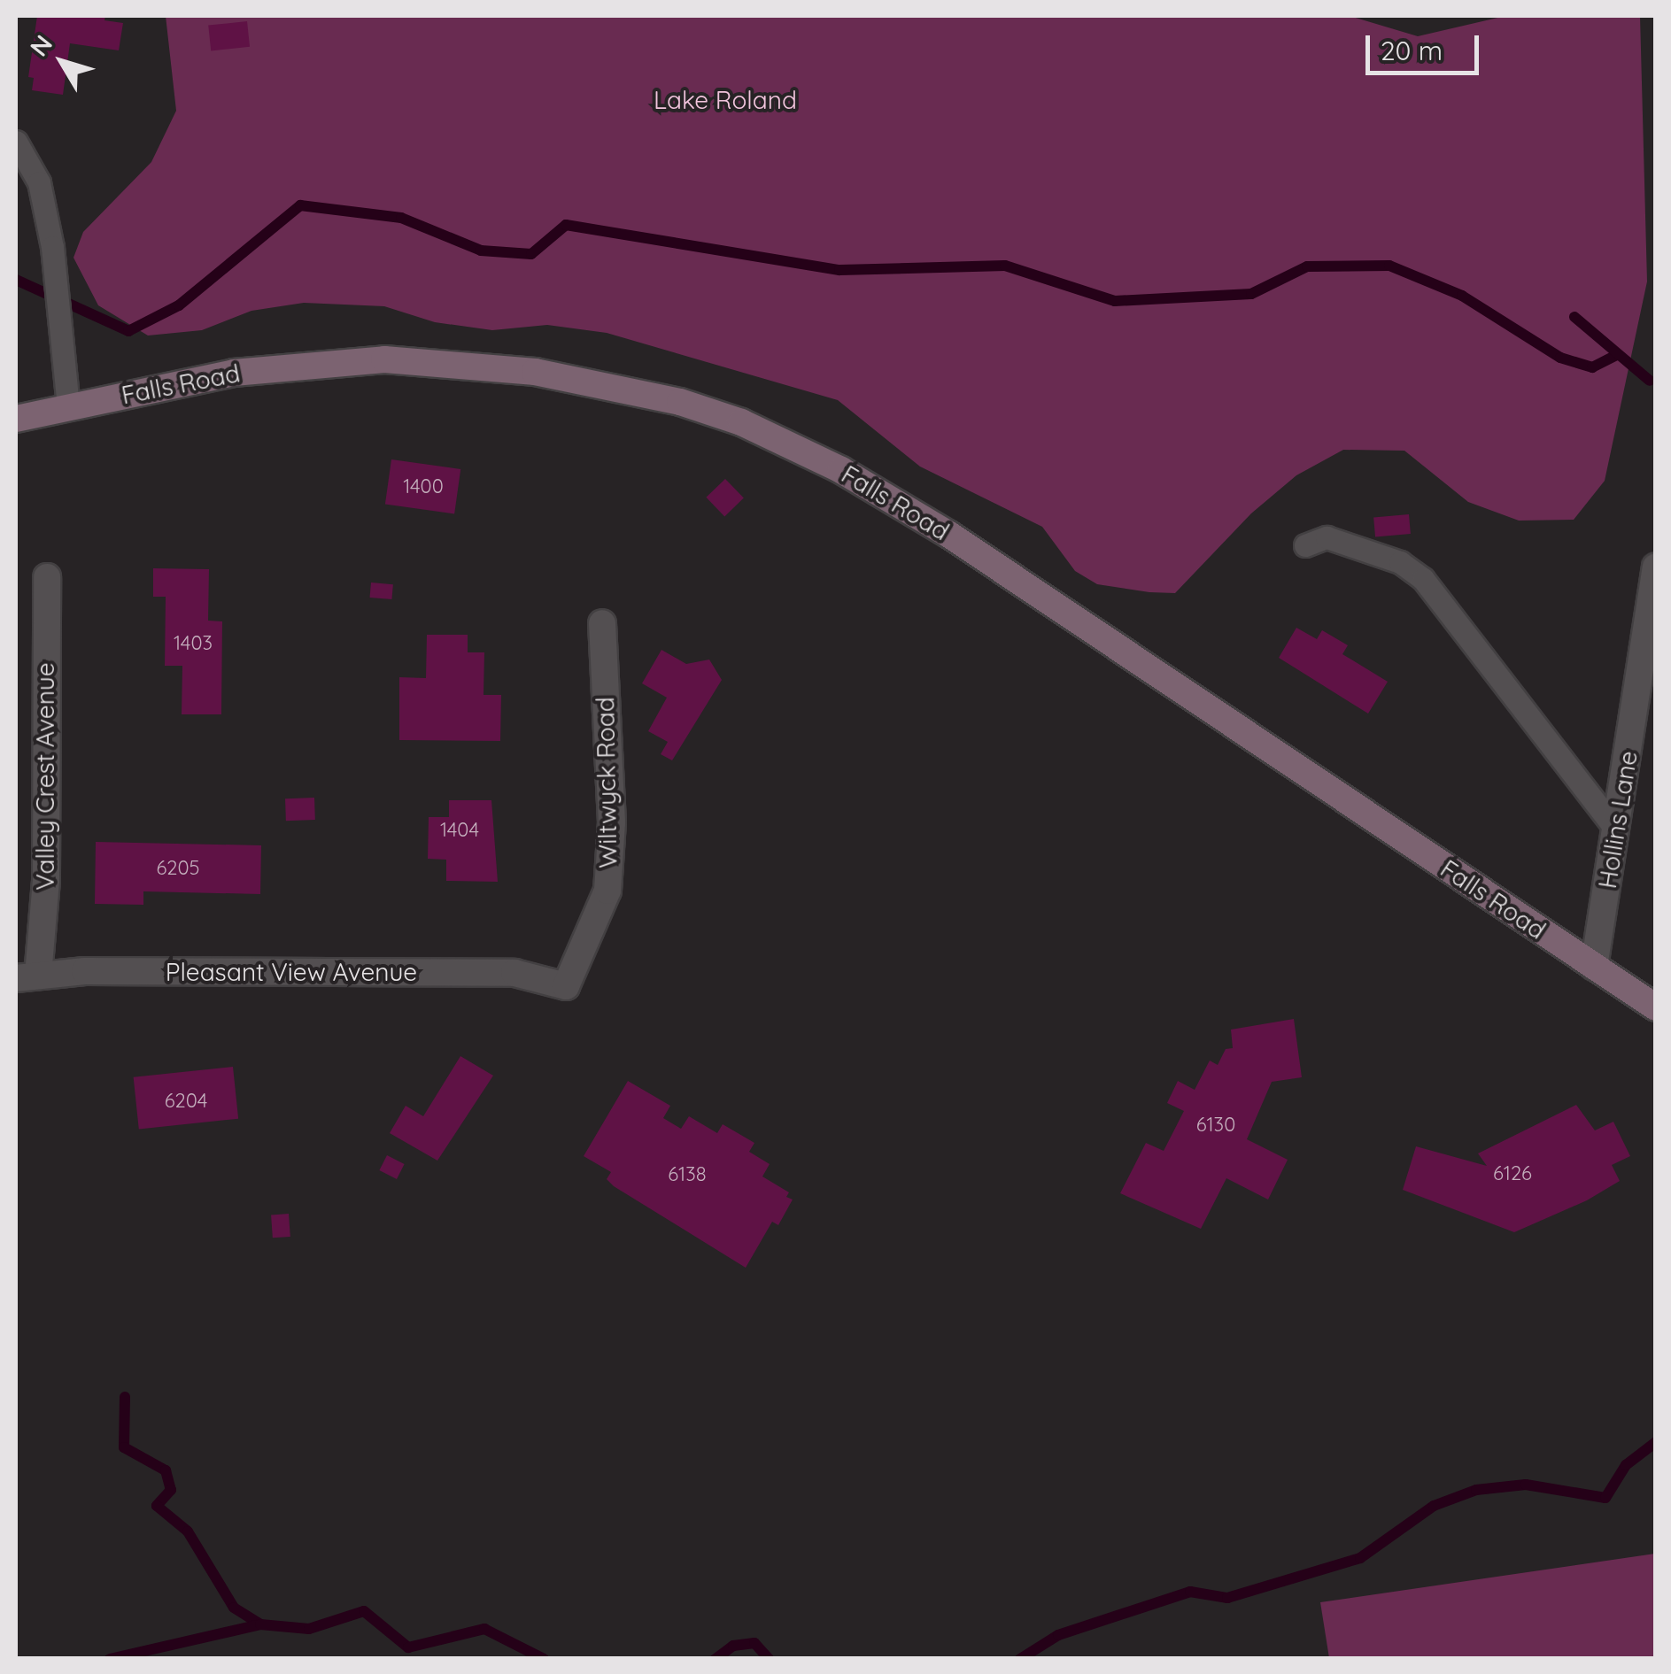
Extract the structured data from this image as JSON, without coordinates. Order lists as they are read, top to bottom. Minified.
{"streets":{"main road":["Falls Road"],"street":["Valley Crest Avenue","Wiltwyck Road","Hollins Lane","Pleasant View Avenue"]},"crossings":[["Falls Road","Hollins Lane"],["Valley Crest Avenue","Pleasant View Avenue"],["Wiltwyck Road","Pleasant View Avenue"]],"parks":["Lake Roland"],"house_numbers":["1400","1403","1404","6205","6204","6130","6126","6138"],"scale_bar":"20 m","north":"top left"}
